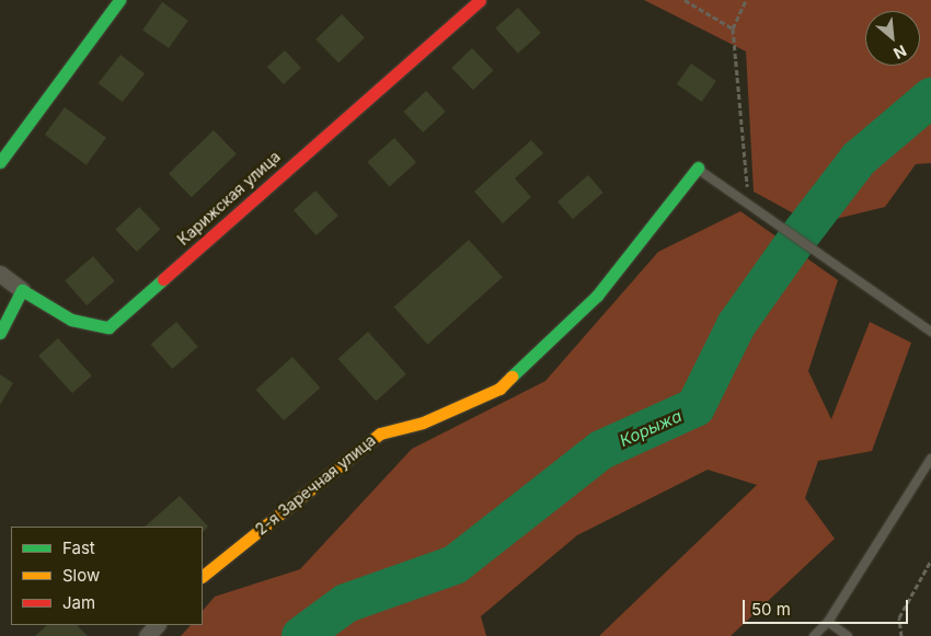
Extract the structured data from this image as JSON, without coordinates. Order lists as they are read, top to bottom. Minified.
{"streets":{"street":["Карижская улица","2-я Заречная улица"]},"water":["Корыжа"],"legend":["Fast","Slow","Jam"],"scale_bar":"50 m","north":"bottom right"}
